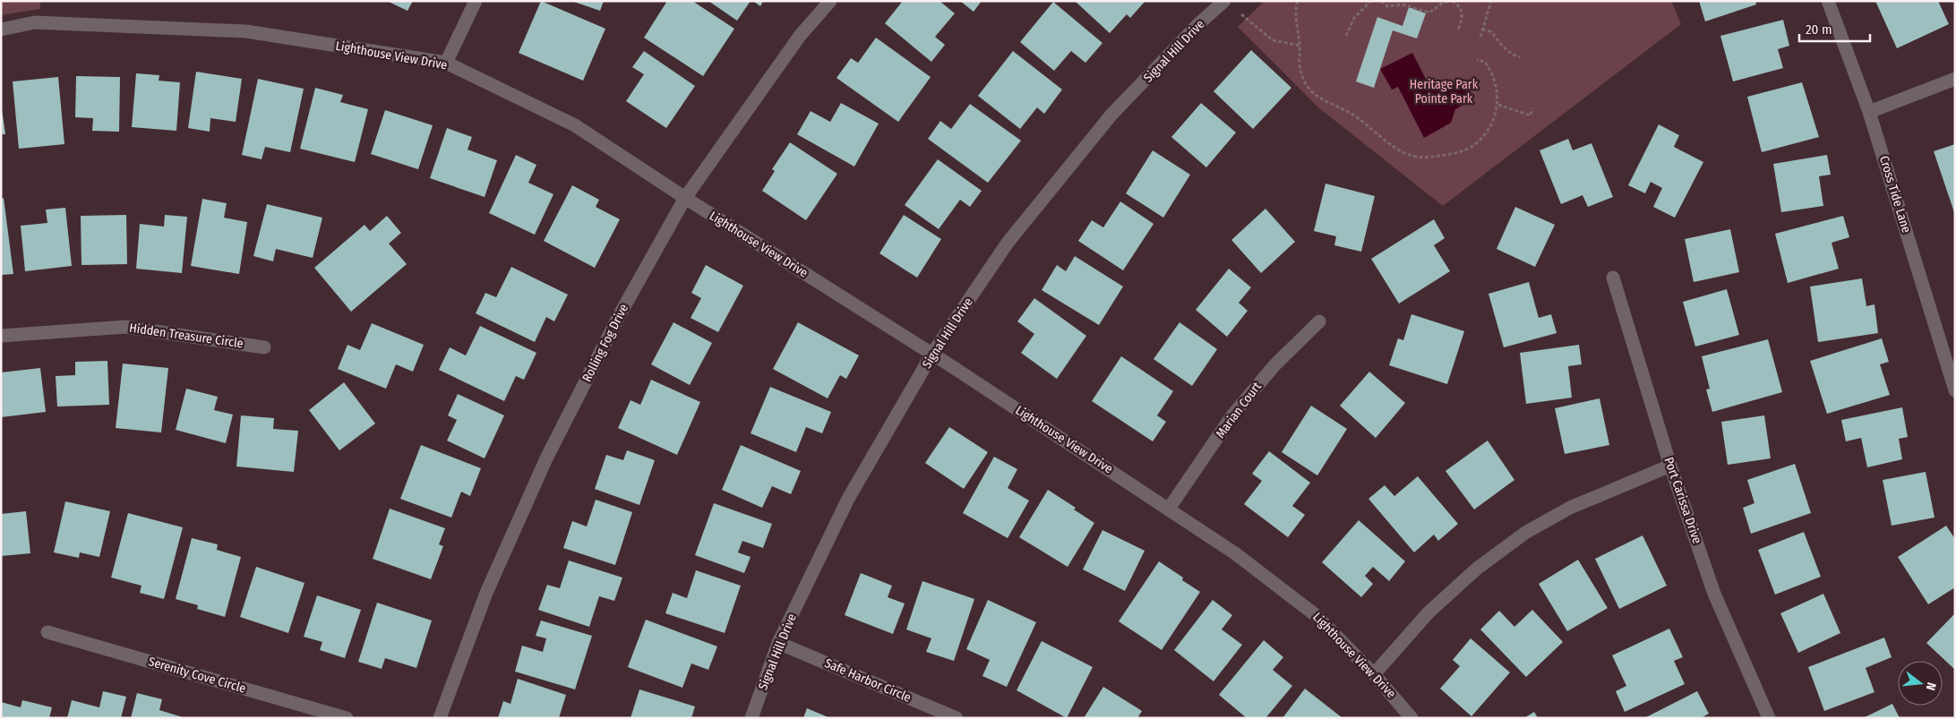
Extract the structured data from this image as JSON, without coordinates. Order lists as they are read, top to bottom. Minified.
{"streets":{"street":["Signal Hill Drive","Lighthouse View Drive","Cross Tide Lane","Hidden Treasure Circle","Rolling Fog Drive","Marian Court","Port Carissa Drive","Serenity Cove Circle","Safe Harbor Circle"]},"crossings":[["Signal Hill Drive","Lighthouse View Drive"],["Signal Hill Drive","Safe Harbor Circle"],["Lighthouse View Drive","Rolling Fog Drive"],["Lighthouse View Drive","Marian Court"]],"parks":["Heritage Park Pointe Park"],"scale_bar":"20 m","north":"right"}
